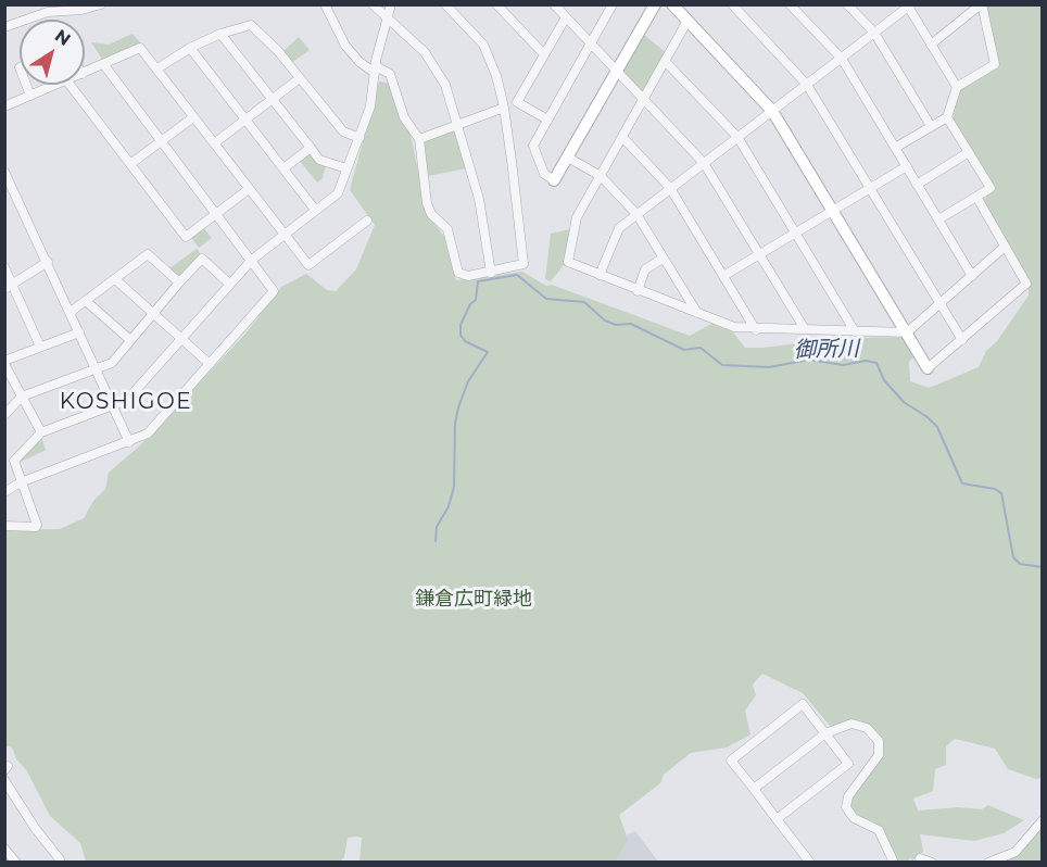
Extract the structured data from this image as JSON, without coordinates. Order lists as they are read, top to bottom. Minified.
{"districts":["KOSHIGOE"],"water":["御所川"],"parks":["鎌倉広町緑地"],"north":"top right"}
